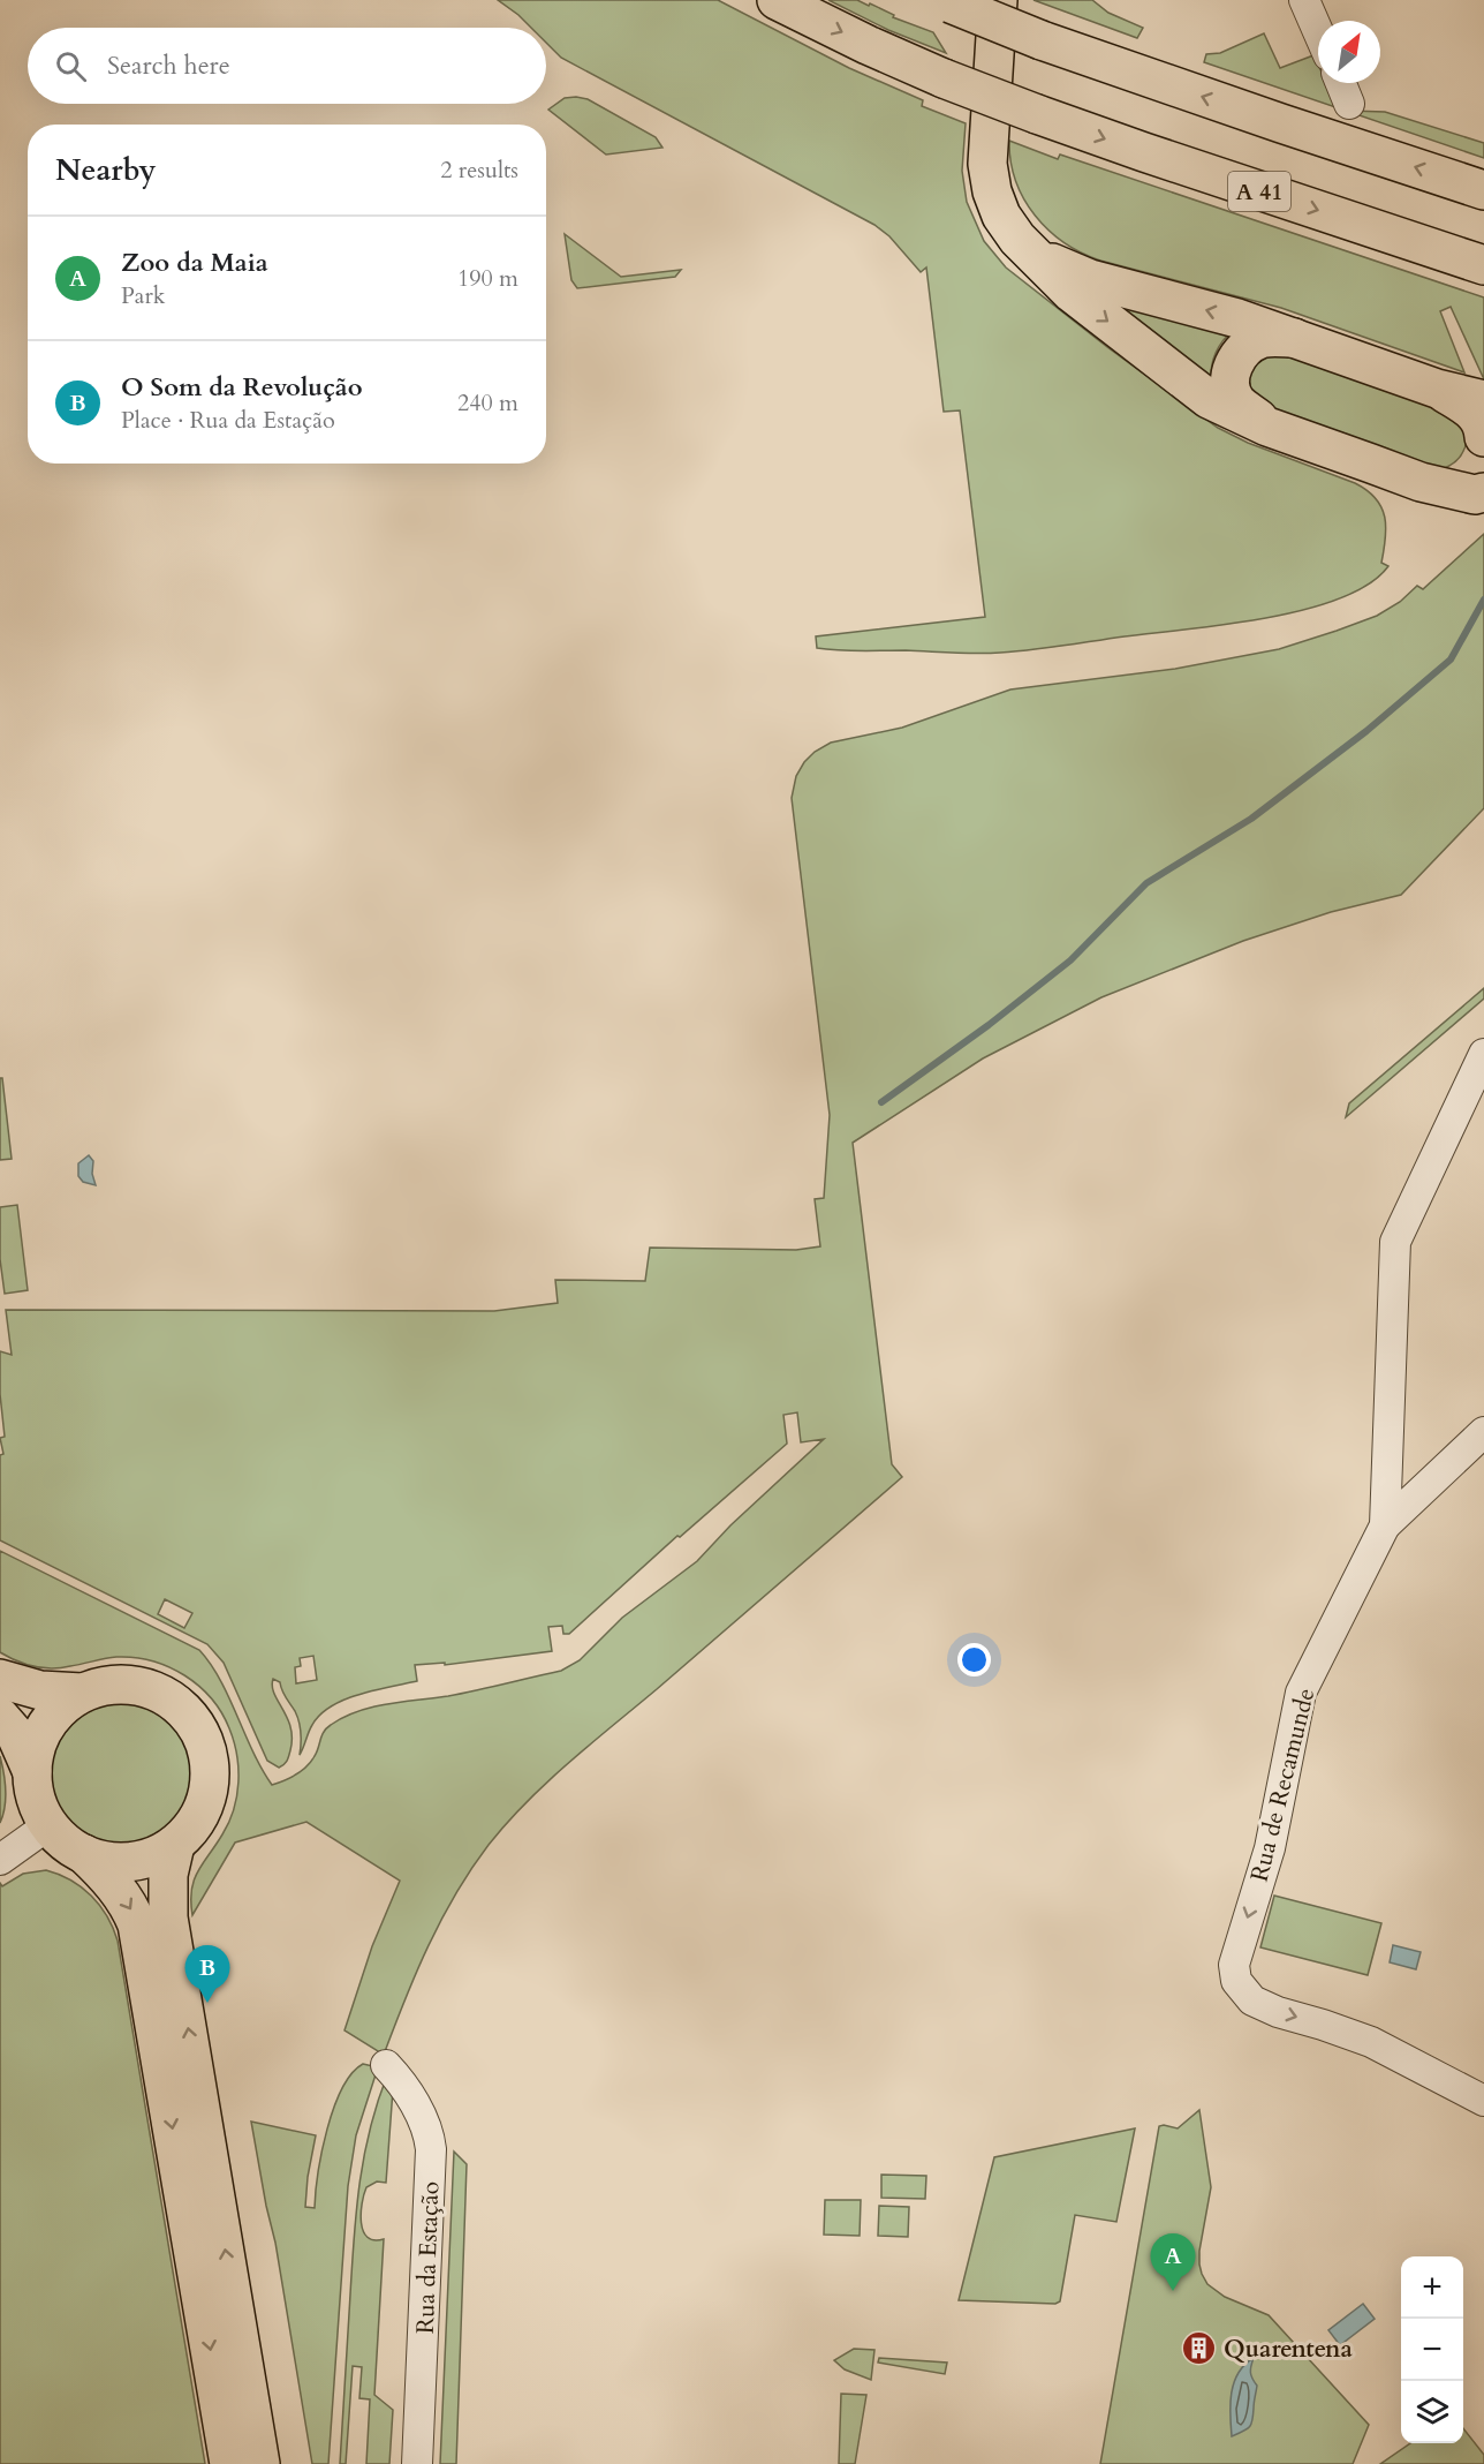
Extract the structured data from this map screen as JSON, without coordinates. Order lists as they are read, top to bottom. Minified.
{"streets":{"main road":["A 41"],"street":["Rua de Recamunde","Rua da Estação"]},"places":{"building":["Quarentena"]},"north":"top right","page":{"search":"Search here","heading":["Nearby","2 results"],"list":[{"mark":"A","name":"Zoo da Maia","note":"Park","value":"190 m"},{"mark":"B","name":"O Som da Revolução","note":"Place · Rua da Estação","value":"240 m"}],"pins":["B","A"],"map_buttons":["+","−"]}}
